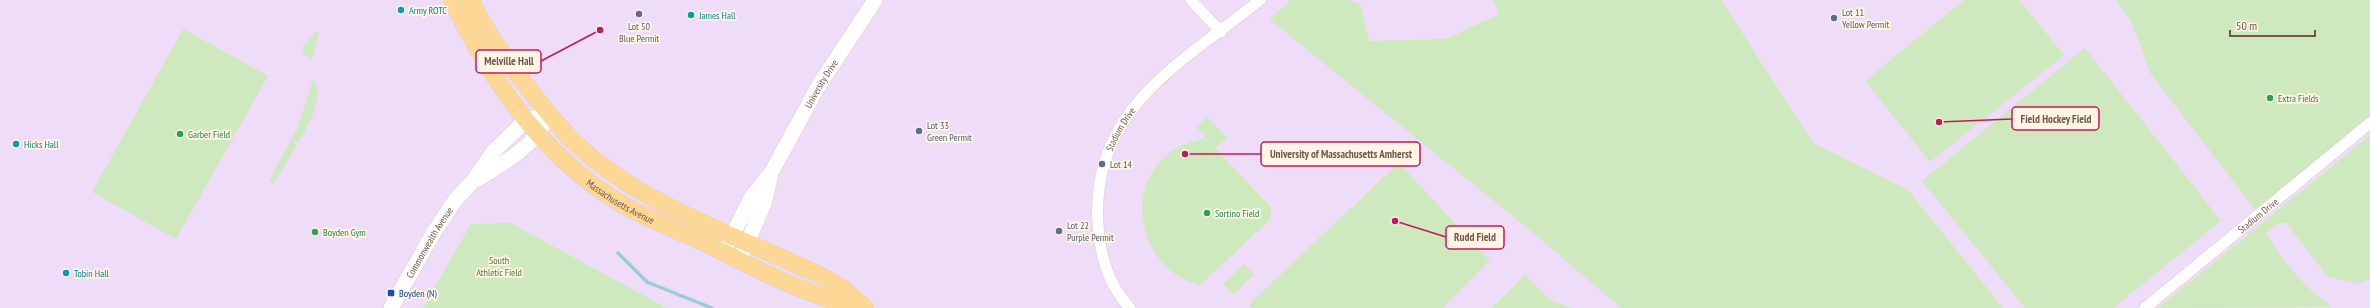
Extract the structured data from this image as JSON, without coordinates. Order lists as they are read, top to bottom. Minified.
{"streets":{"main road":["University Drive","Massachusetts Avenue","Commonwealth Avenue"],"street":["Stadium Drive"]},"crossings":[["University Drive","Massachusetts Avenue"],["Massachusetts Avenue","Commonwealth Avenue"]],"parks":["South Athletic Field"],"places":{"other":["Army ROTC","Lot 50 Blue Permit","James Hall","Lot 11 Yellow Permit","Melville Hall","Extra Fields","Field Hockey Field","Lot 33 Green Permit","Garber Field","Hicks Hall","University of Massachusetts Amherst","Lot 14","Sortino Field","Rudd Field","Lot 22 Purple Permit","Boyden Gym","Tobin Hall"],"transit":["Boyden (N)"]},"scale_bar":"50 m"}
